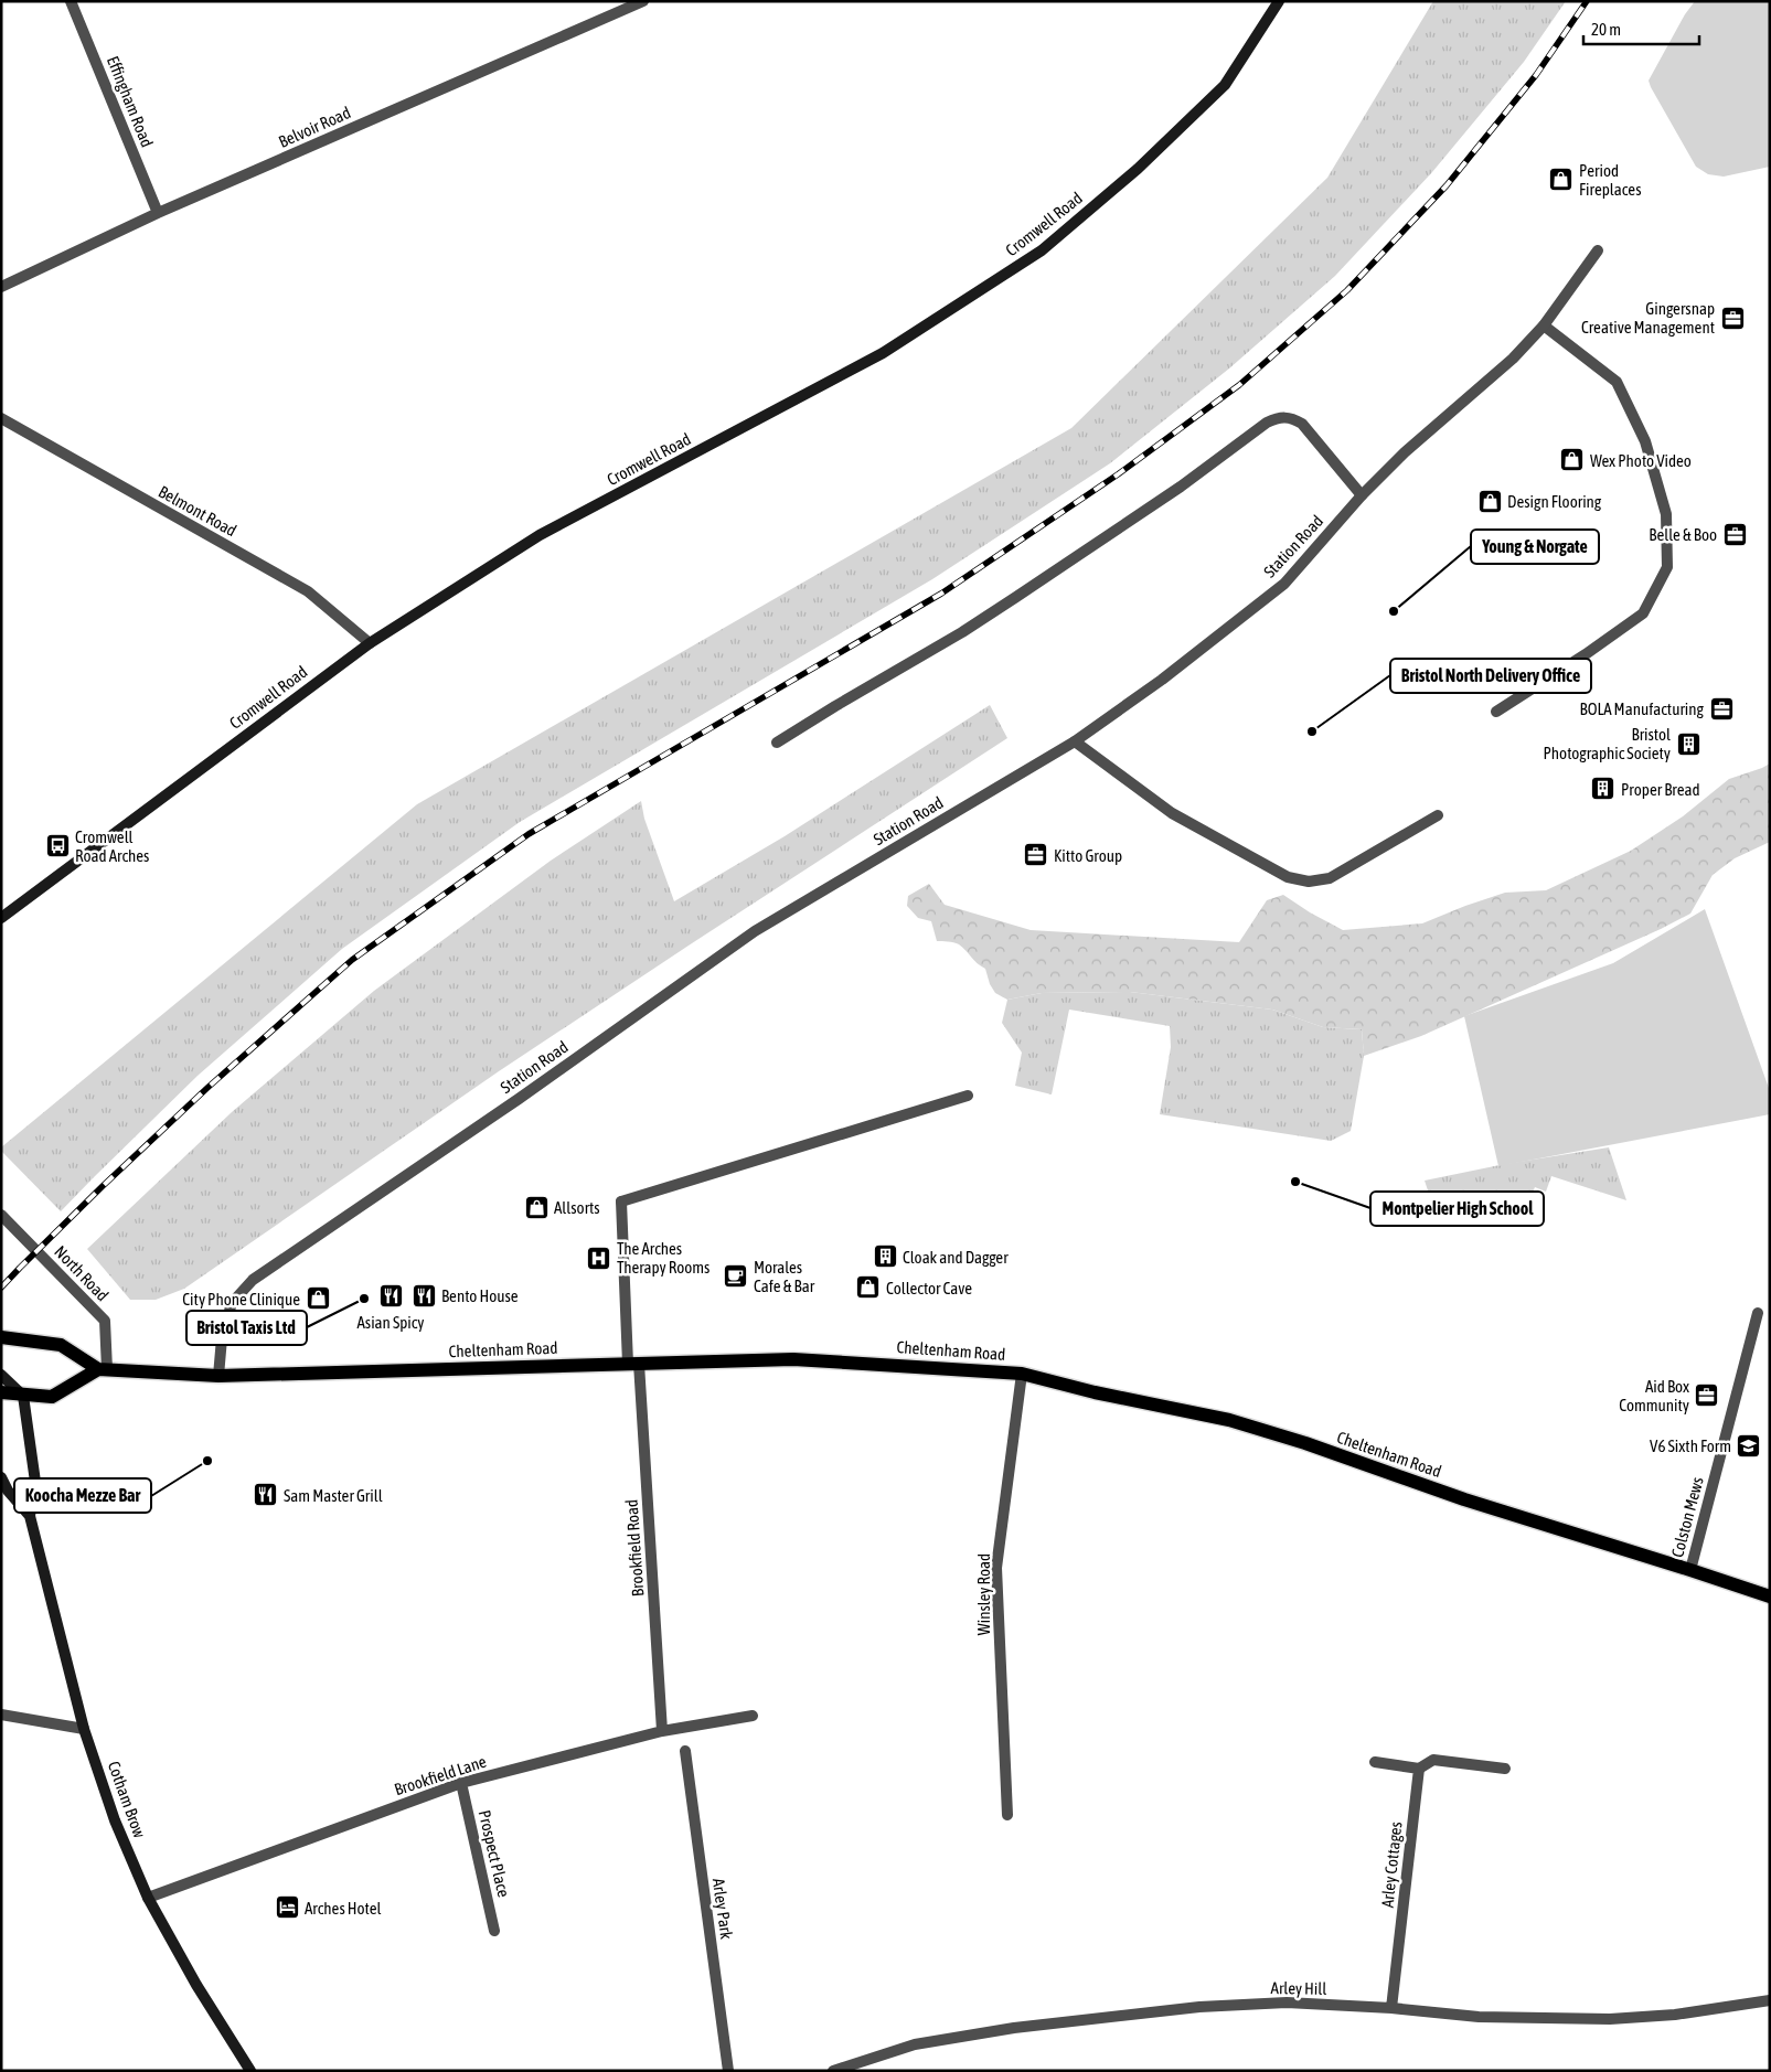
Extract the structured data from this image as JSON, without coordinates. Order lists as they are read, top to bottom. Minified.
{"streets":{"main road":["Cheltenham Road"],"street":["Effingham Road","Belvoir Road","Cromwell Road","Belmont Road","Station Road","North Road","Colston Mews","Brookfield Road","Winsley Road","Brookfield Lane","Cotham Brow","Prospect Place","Arley Cottages","Arley Park","Arley Hill"]},"crossings":[["Effingham Road","Belvoir Road"],["Cromwell Road","Belmont Road"],["Station Road","Cheltenham Road"],["North Road","Cheltenham Road"],["Cheltenham Road","Colston Mews"],["Cheltenham Road","Brookfield Road"],["Cheltenham Road","Winsley Road"],["Brookfield Road","Brookfield Lane"],["Brookfield Lane","Cotham Brow"],["Brookfield Lane","Prospect Place"],["Arley Cottages","Arley Hill"]],"places":{"shop":["Period Fireplaces","Wex Photo Video","Design Flooring","Allsorts","Collector Cave","City Phone Clinique"],"office":["Gingersnap Creative Management","Belle & Boo","BOLA Manufacturing","Kitto Group","Aid Box Community"],"other":["Young & Norgate","Bristol North Delivery Office","Montpelier High School","Bristol Taxis Ltd","Koocha Mezze Bar"],"building":["Bristol Photographic Society","Proper Bread","Cloak and Dagger"],"bus stop":["Cromwell Road Arches"],"hospital":["The Arches Therapy Rooms"],"cafe":["Morales Cafe & Bar"],"restaurant":["Bento House","Asian Spicy","Sam Master Grill"],"school or university":["V6 Sixth Form"],"hotel":["Arches Hotel"]},"scale_bar":"20 m"}
